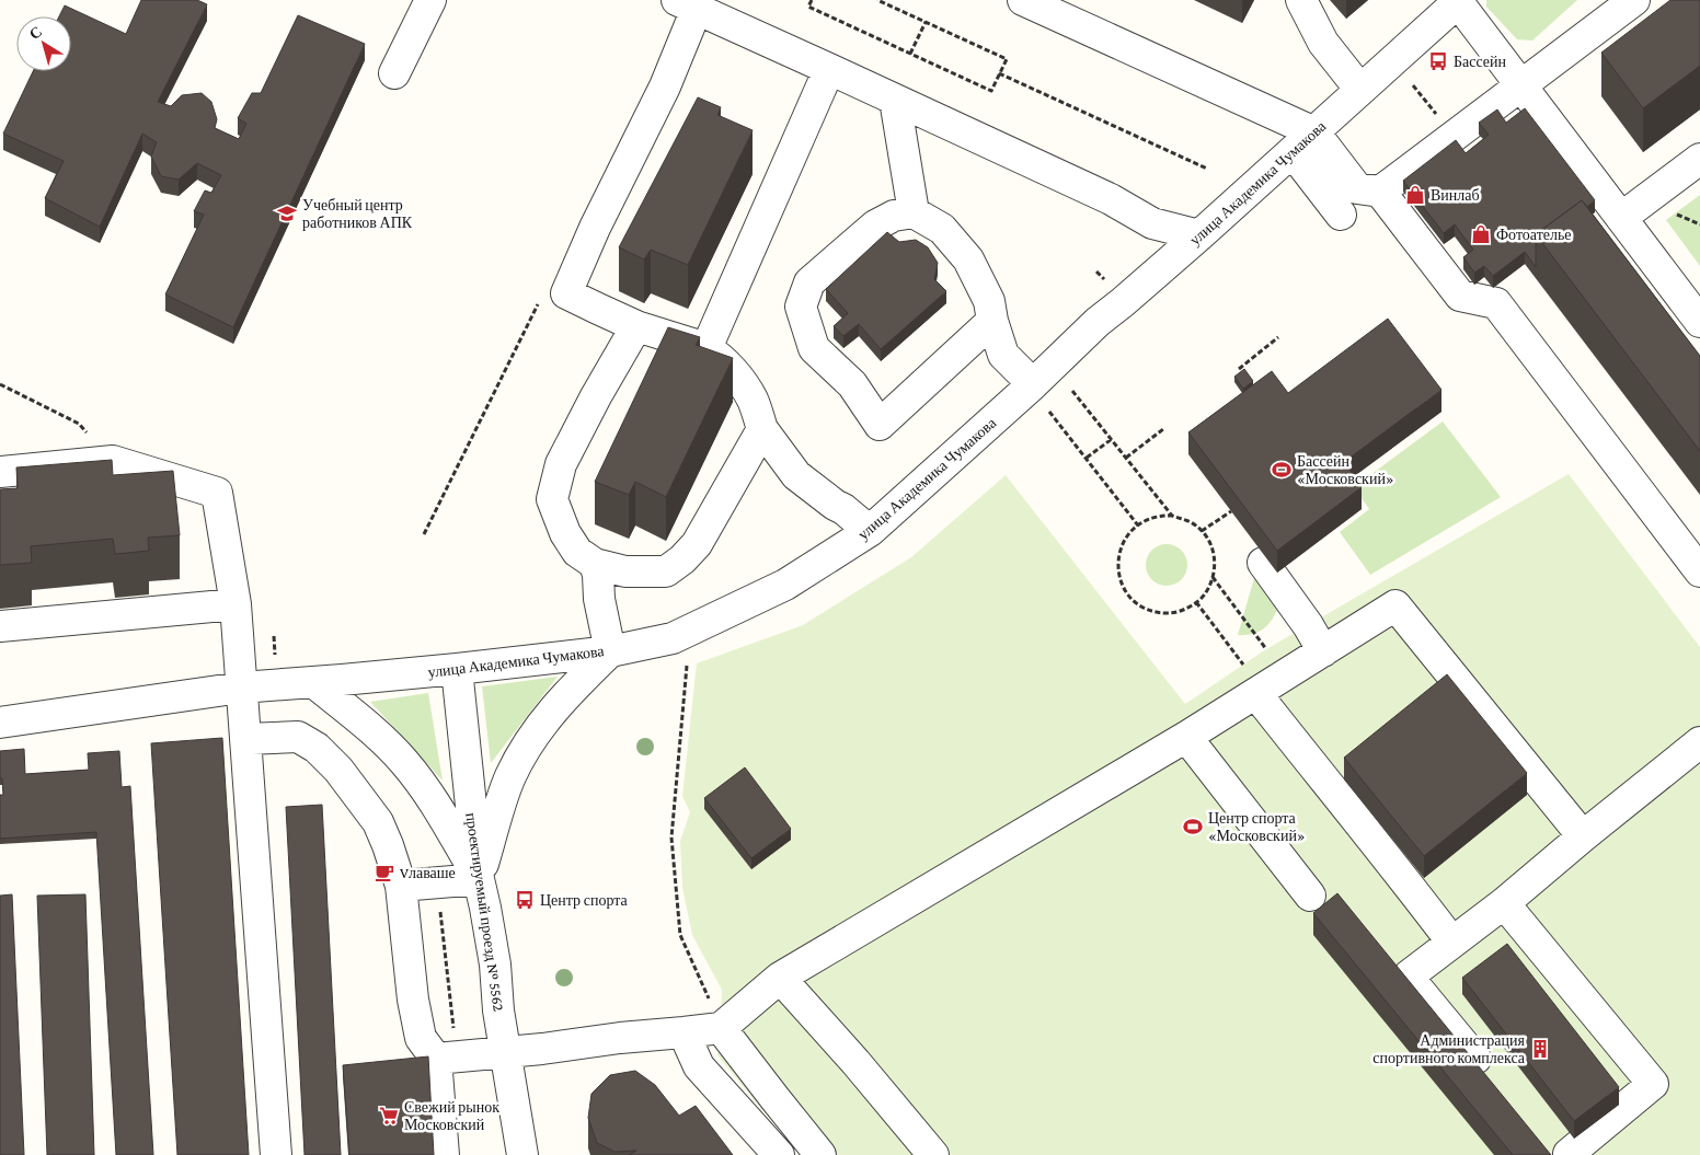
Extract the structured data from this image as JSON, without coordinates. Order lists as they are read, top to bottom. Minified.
{"streets":{"street":["улица Академика Чумакова","проектируемый проезд № 5562"]},"crossings":[["улица Академика Чумакова","проектируемый проезд № 5562"]],"places":{"bus stop":["Бассейн","Центр спорта"],"shop":["Винлаб","Фотоателье"],"school or university":["Учебный центр работников АПК"],"sports":["Бассейн «Московский»","Центр спорта «Московский»"],"cafe":["Vлаваше"],"building":["Администрация спортивного комплекса"],"supermarket":["Свежий рынок Московский"]},"north":"top left"}
